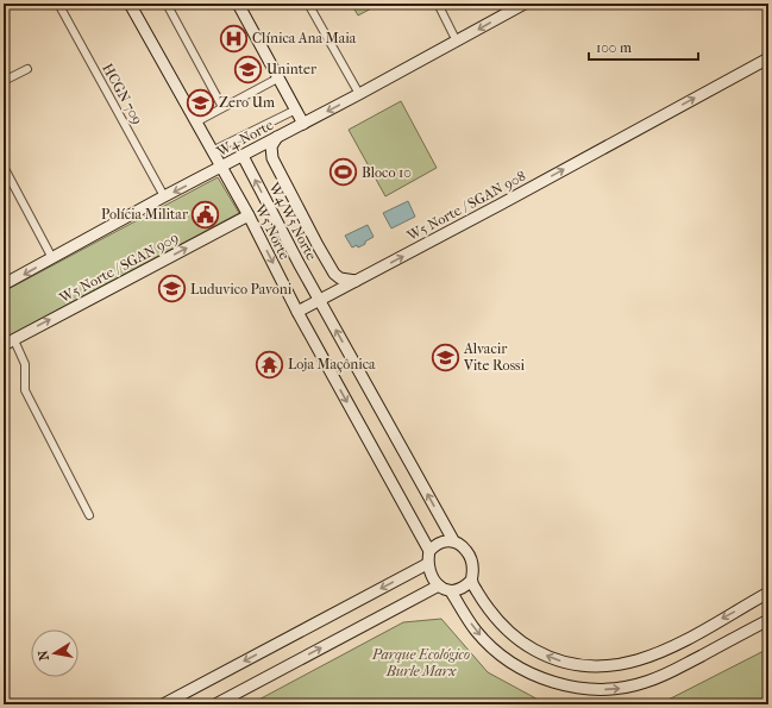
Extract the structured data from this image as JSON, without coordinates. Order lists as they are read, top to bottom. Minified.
{"streets":{"main road":["W4 Norte","W5 Norte / SGAN 908","W4/W5 Norte","W5 Norte","W5 Norte / SGAN 909"],"street":["HCGN 709"]},"crossings":[["HCGN 709","W4 Norte"],["W4 Norte","W4/W5 Norte"],["W4 Norte","W5 Norte"],["W5 Norte / SGAN 908","W4/W5 Norte"],["W5 Norte / SGAN 908","W5 Norte"],["W4/W5 Norte","W5 Norte"],["W5 Norte","W5 Norte / SGAN 909"]],"one_way":["W4 Norte","W5 Norte / SGAN 908","W5 Norte","W5 Norte / SGAN 909"],"parks":["Parque Ecológico Burle Marx"],"places":{"hospital":["Clínica Ana Maia"],"school or university":["Uninter","Zero Um","Luduvico Pavoni","Alvacir Vite Rossi"],"sports":["Bloco 10"],"public building":["Polícia Militar"],"temple":["Loja Maçônica"]},"scale_bar":"100 m","north":"left"}
